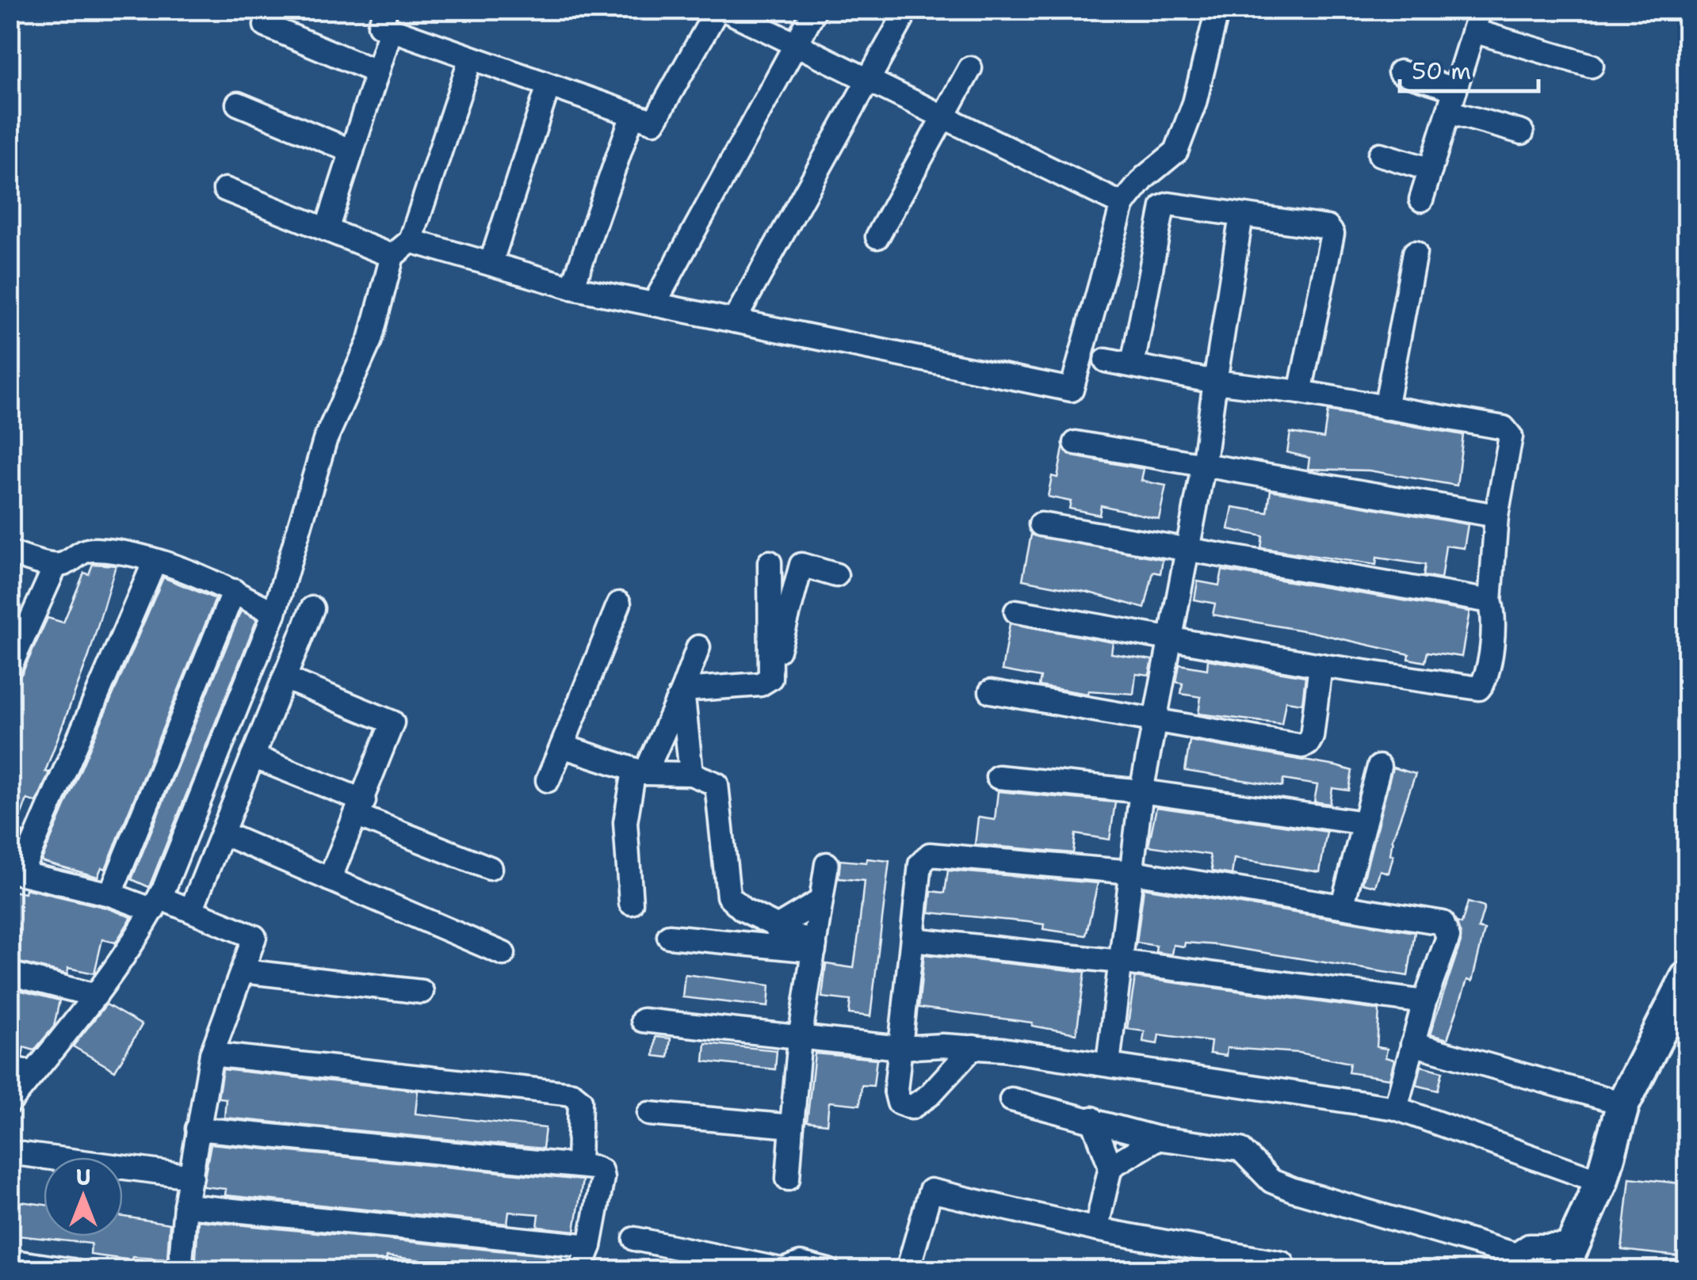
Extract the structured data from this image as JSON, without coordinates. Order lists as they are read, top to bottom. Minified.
{"scale_bar":"50 m","north":"top"}
